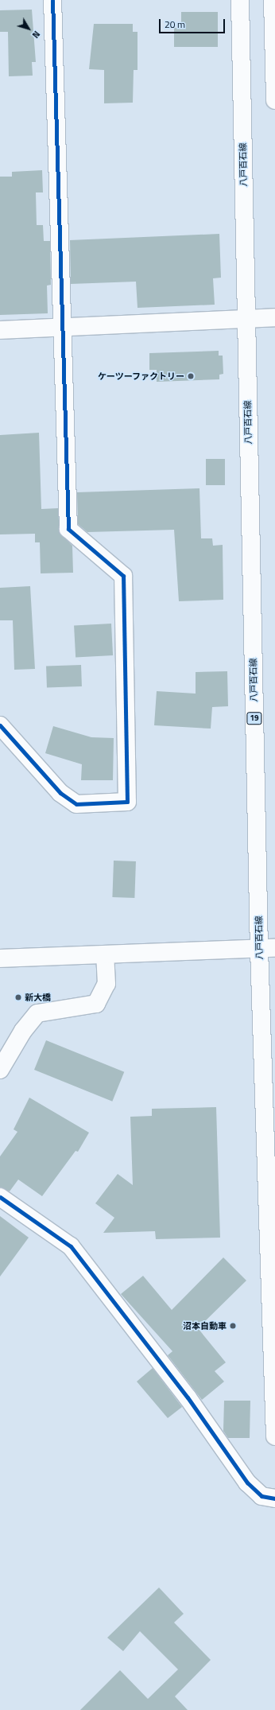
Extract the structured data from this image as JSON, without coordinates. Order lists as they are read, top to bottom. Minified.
{"streets":{"street":["八戸百石線","19"]},"places":["ケーツーファクトリー","新大橋","沼本自動車"],"scale_bar":"20 m","north":"bottom right"}
